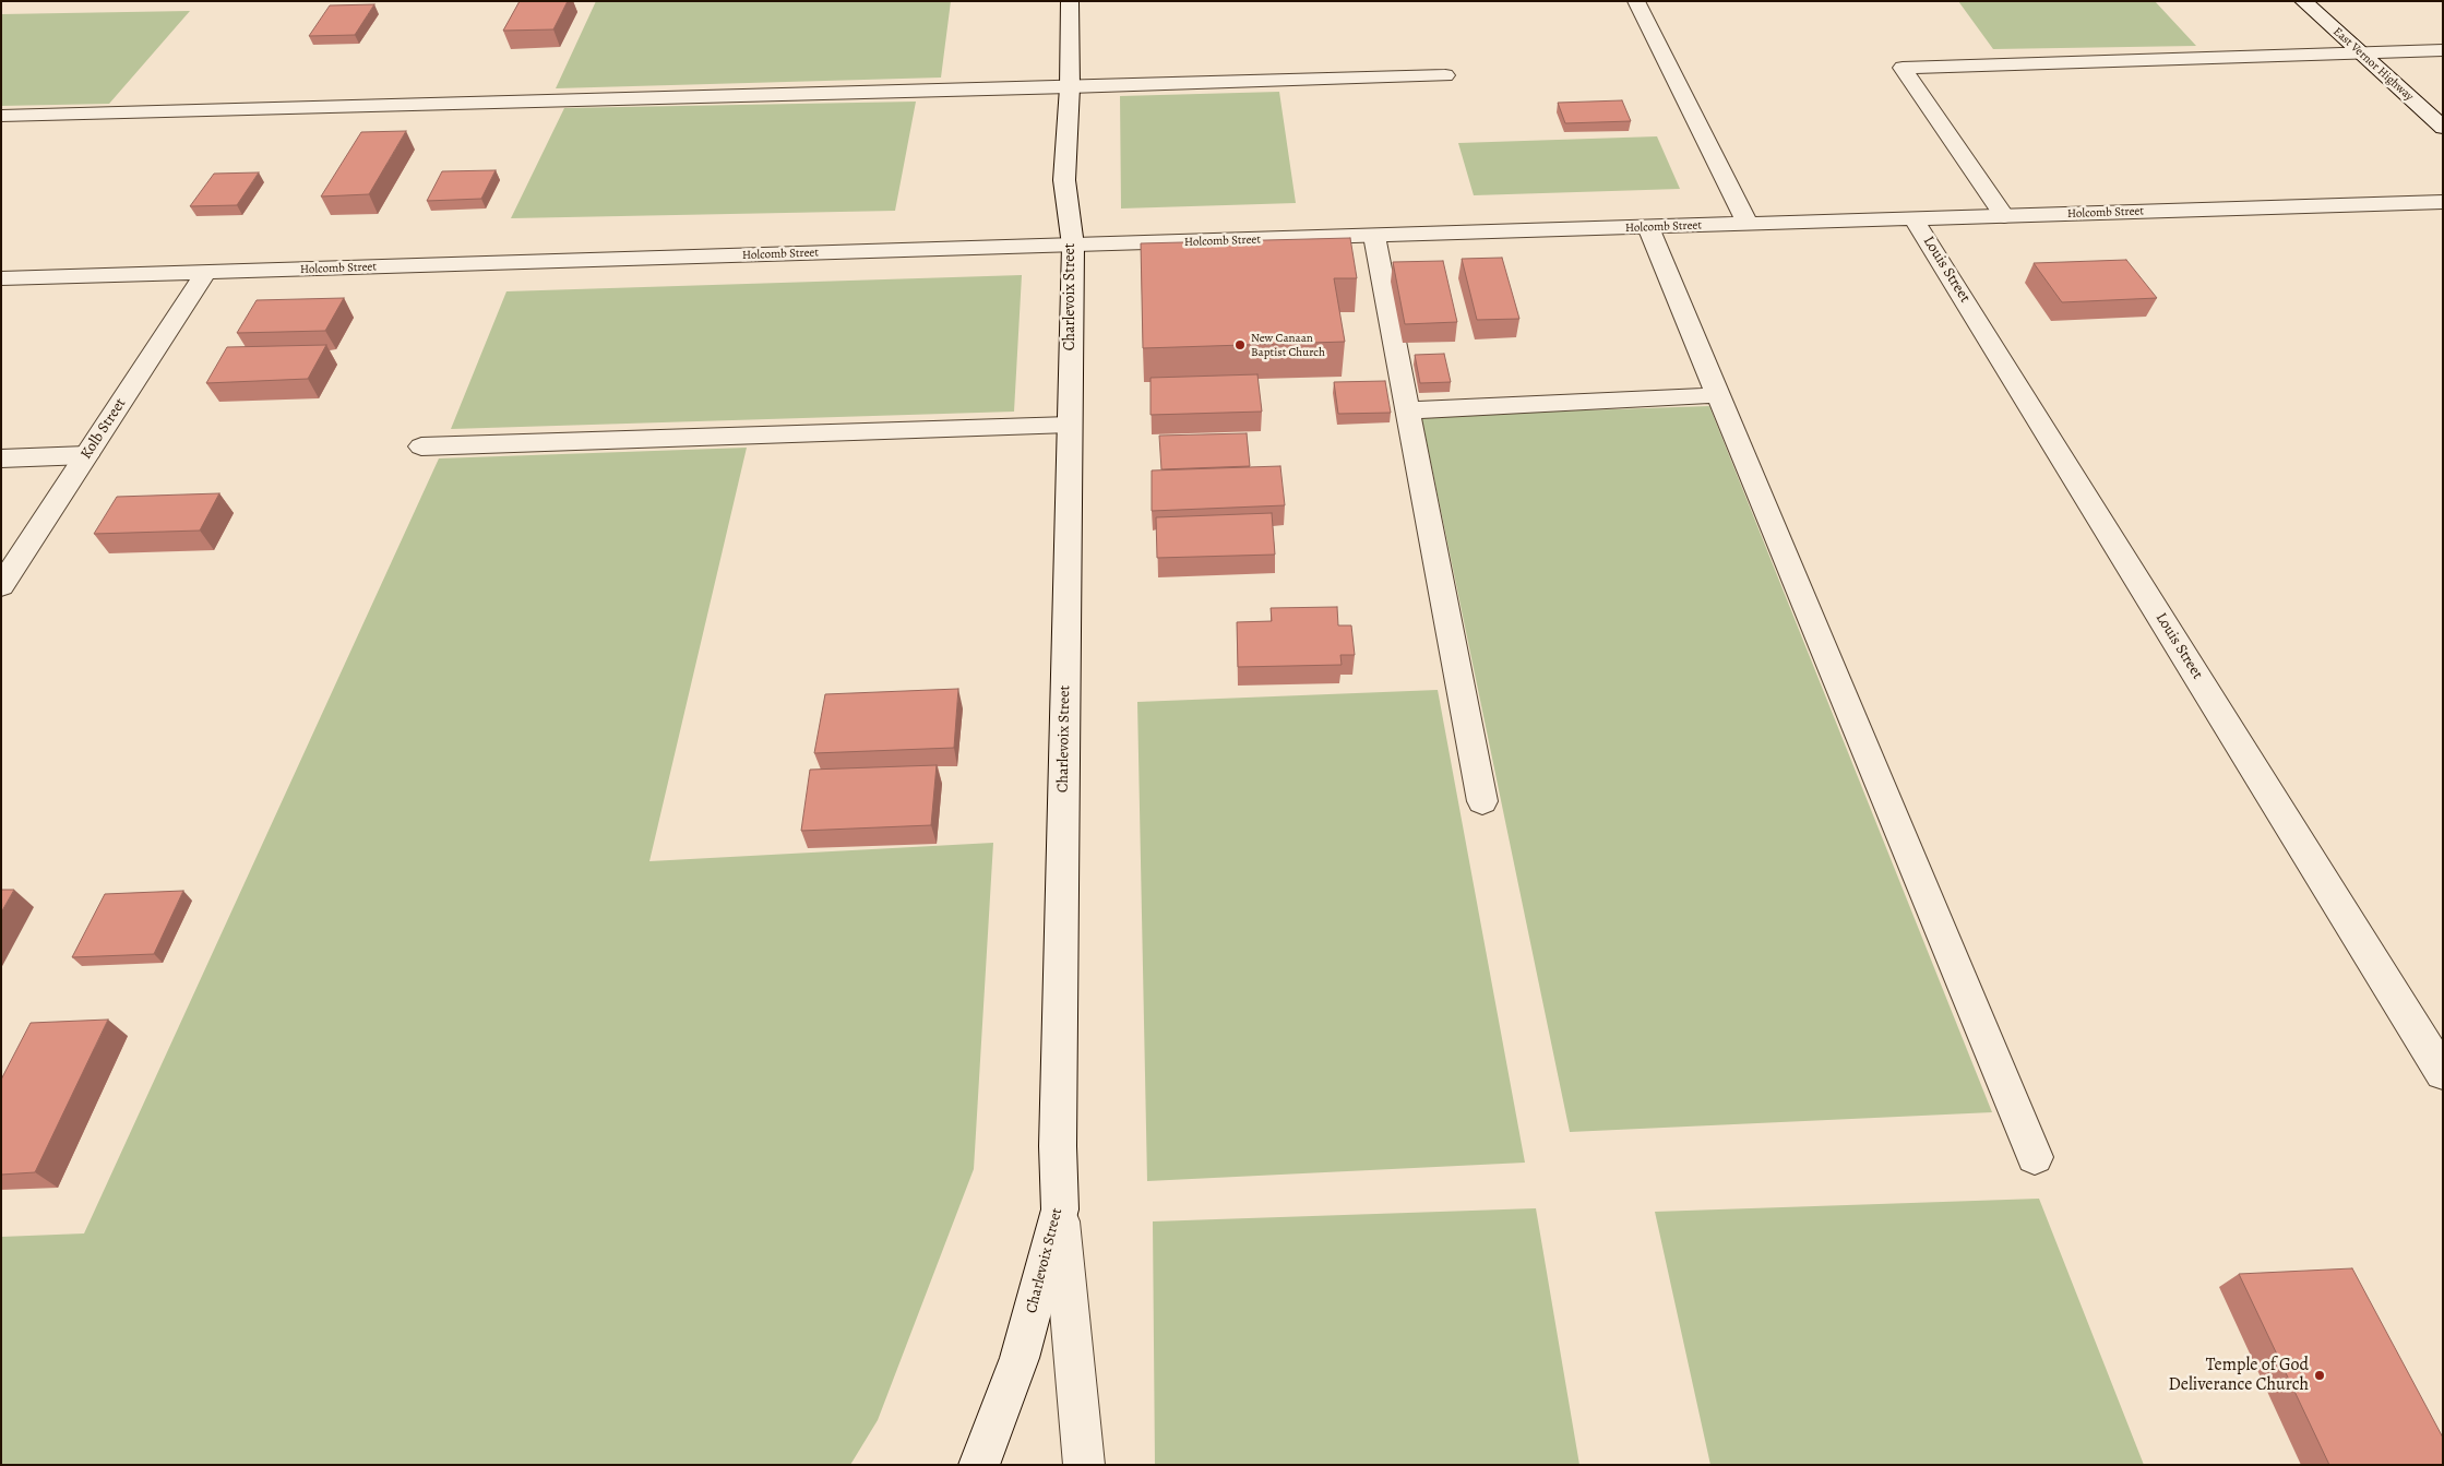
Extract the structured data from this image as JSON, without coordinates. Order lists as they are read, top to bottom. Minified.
{"streets":{"street":["East Vernor Highway","Holcomb Street","Louis Street","Charlevoix Street","Kolb Street"]},"crossings":[["Holcomb Street","Louis Street"],["Holcomb Street","Charlevoix Street"],["Holcomb Street","Kolb Street"]],"places":["New Canaan Baptist Church","Temple of God Deliverance Church"]}
